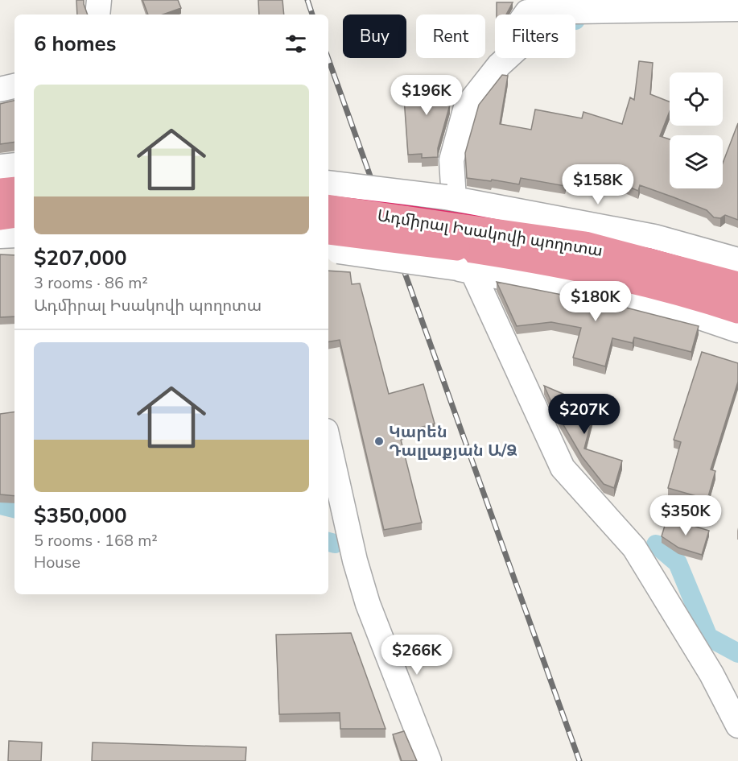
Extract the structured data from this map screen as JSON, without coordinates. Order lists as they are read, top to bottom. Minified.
{"streets":{"highway":["Ադմիրալ Իսակովի պողոտա"]},"places":["Կարեն Դալլաքյան Ա/Ձ"],"page":{"chip":["Buy","Rent","Filters"],"heading":"6 homes","list":[{"name":"$207,000","note":"3 rooms · 86 m² · Ադմիրալ Իսակովի պողոտա"},{"name":"$350,000","note":"5 rooms · 168 m² · House"}],"price":["$196K","$158K","$180K","$207K","$350K","$266K"]}}
